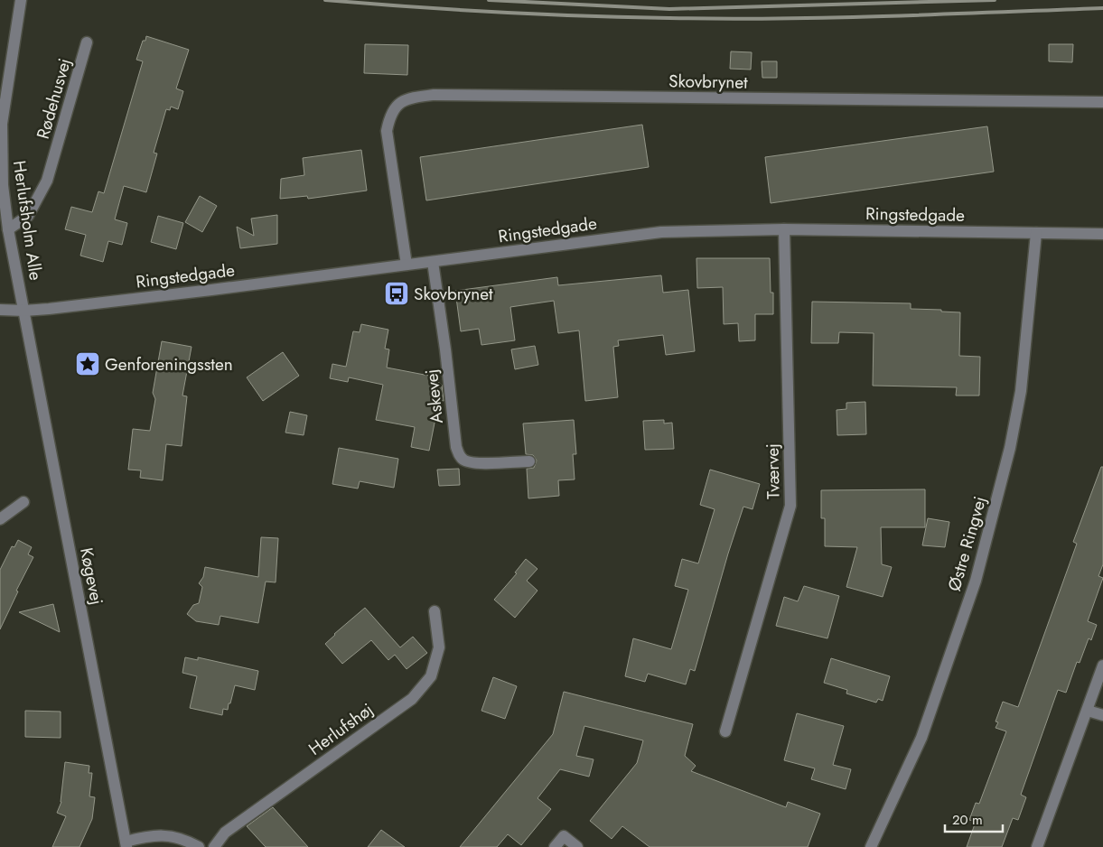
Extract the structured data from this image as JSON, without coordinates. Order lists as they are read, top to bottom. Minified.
{"streets":{"street":["Skovbrynet","Rødehusvej","Ringstedgade","Herlufsholm Alle","Askevej","Tværvej","Østre Ringvej","Køgevej","Herlufshøj"]},"crossings":[["Skovbrynet","Ringstedgade"],["Rødehusvej","Herlufsholm Alle"],["Ringstedgade","Herlufsholm Alle"],["Ringstedgade","Askevej"],["Ringstedgade","Tværvej"],["Ringstedgade","Østre Ringvej"],["Ringstedgade","Køgevej"],["Herlufsholm Alle","Køgevej"]],"places":{"bus stop":["Skovbrynet"],"place":["Genforeningssten"]},"scale_bar":"20 m"}
